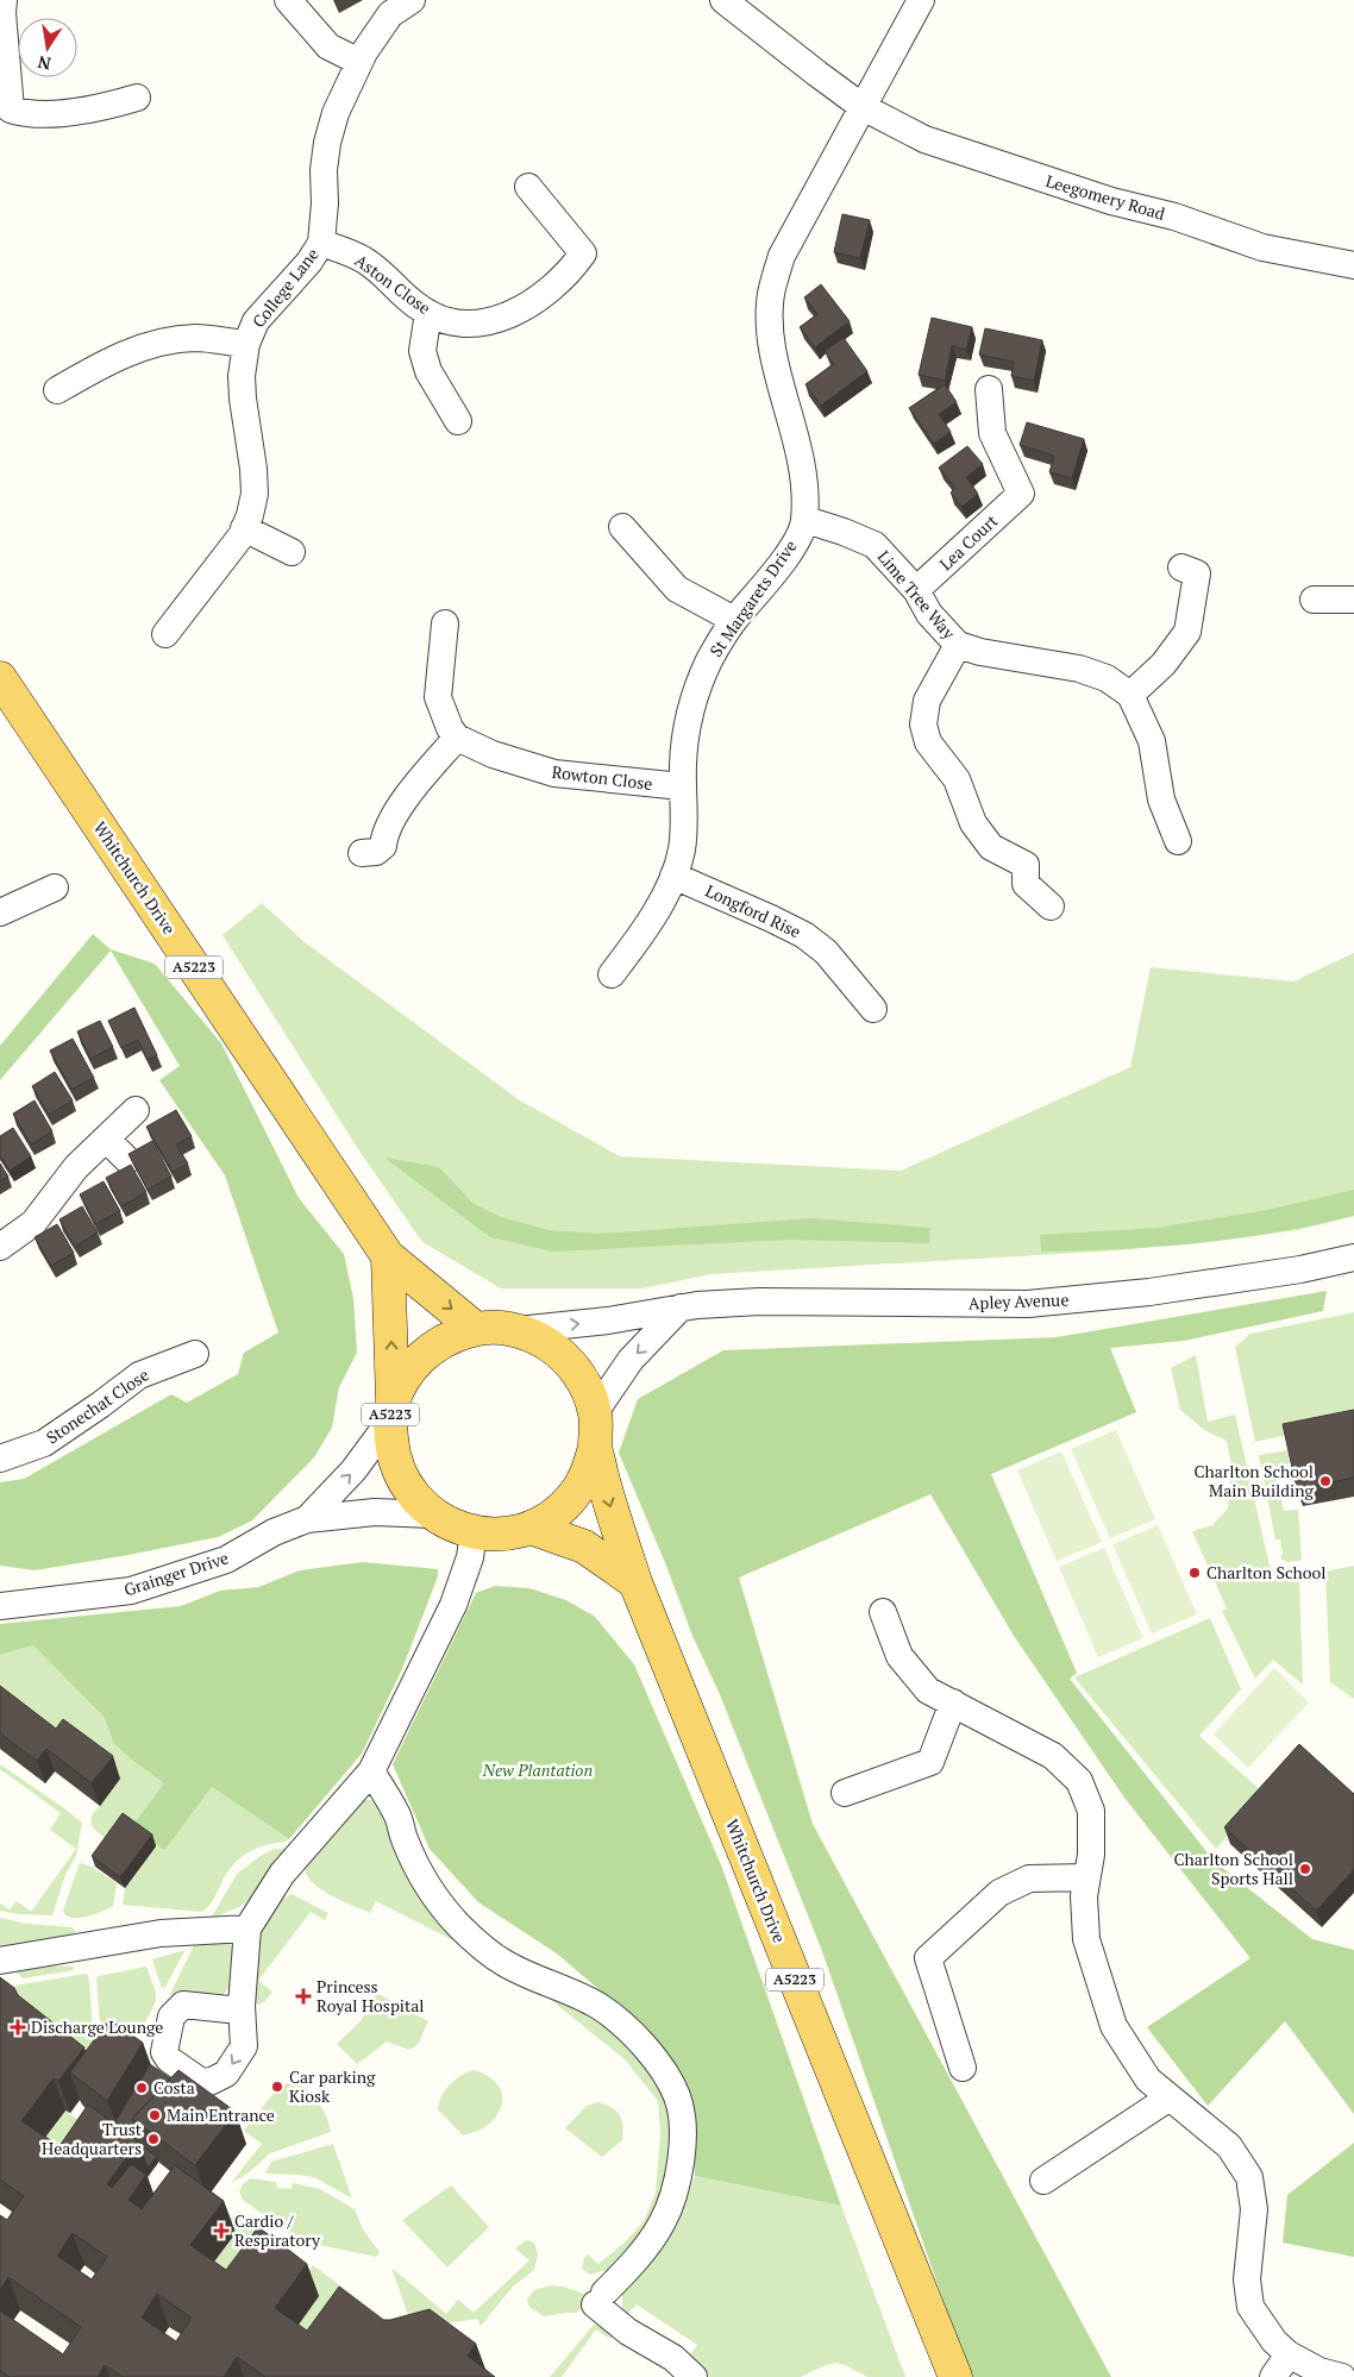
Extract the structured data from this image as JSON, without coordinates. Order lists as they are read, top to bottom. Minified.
{"streets":{"main road":["Whitchurch Drive","A5223"],"street":["Leegomery Road","Aston Close","College Lane","Lea Court","Lime Tree Way","St Margarets Drive","Rowton Close","Longford Rise","Apley Avenue","Stonechat Close","Grainger Drive"]},"crossings":[["Aston Close","College Lane"],["Lea Court","Lime Tree Way"],["Lime Tree Way","St Margarets Drive"],["St Margarets Drive","Rowton Close"],["St Margarets Drive","Longford Rise"],["Whitchurch Drive","Apley Avenue"],["Whitchurch Drive","Grainger Drive"],["Apley Avenue","Grainger Drive"]],"parks":["New Plantation"],"places":{"other":["Charlton School Main Building","Charlton School","Charlton School Sports Hall","Car parking Kiosk","Costa","Main Entrance","Trust Headquarters"],"health":["Princess Royal Hospital","Discharge Lounge","Cardio / Respiratory"]},"north":"bottom"}
